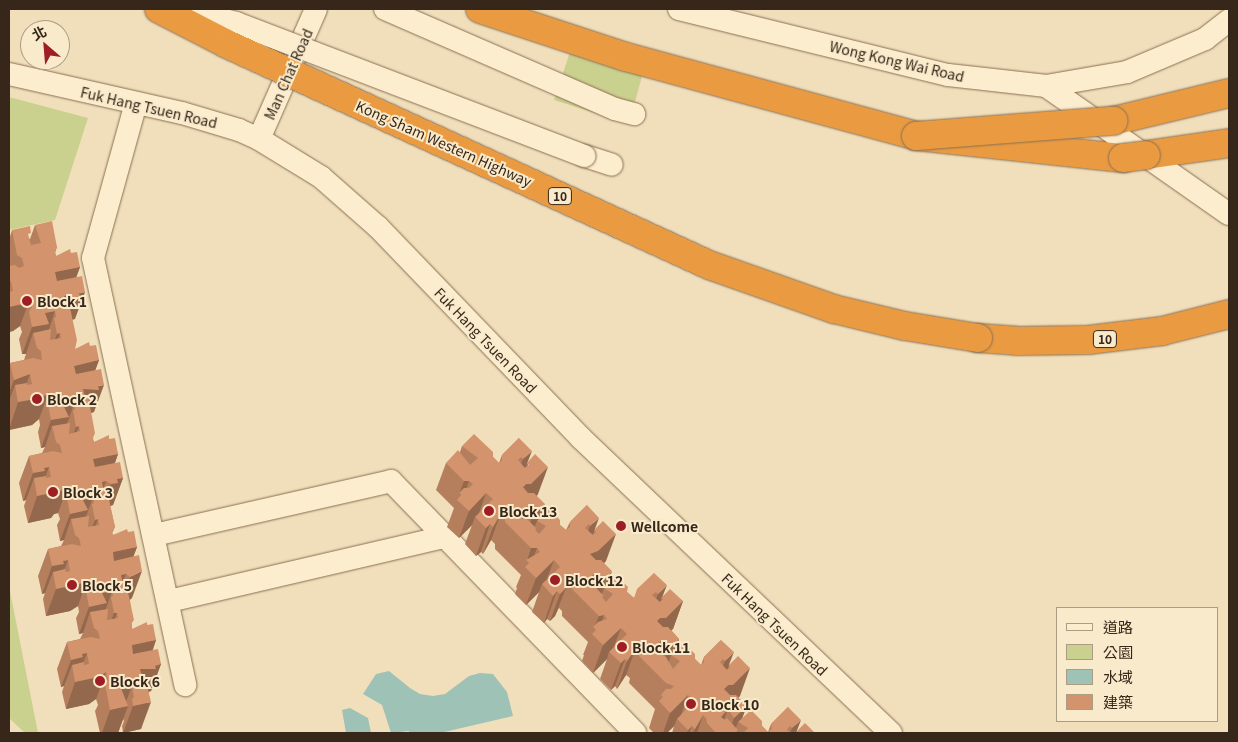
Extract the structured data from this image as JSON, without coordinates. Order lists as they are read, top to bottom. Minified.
{"streets":{"highway":["Kong Sham Western Highway","10"],"street":["Wong Kong Wai Road","Man Chat Road","Fuk Hang Tsuen Road"]},"crossings":[["Man Chat Road","Fuk Hang Tsuen Road"]],"places":["Block 1","Block 2","Block 3","Block 13","Wellcome","Block 12","Block 5","Block 11","Block 6","Block 10"],"legend":["道路","公園","水域","建築"],"north":"top left"}
